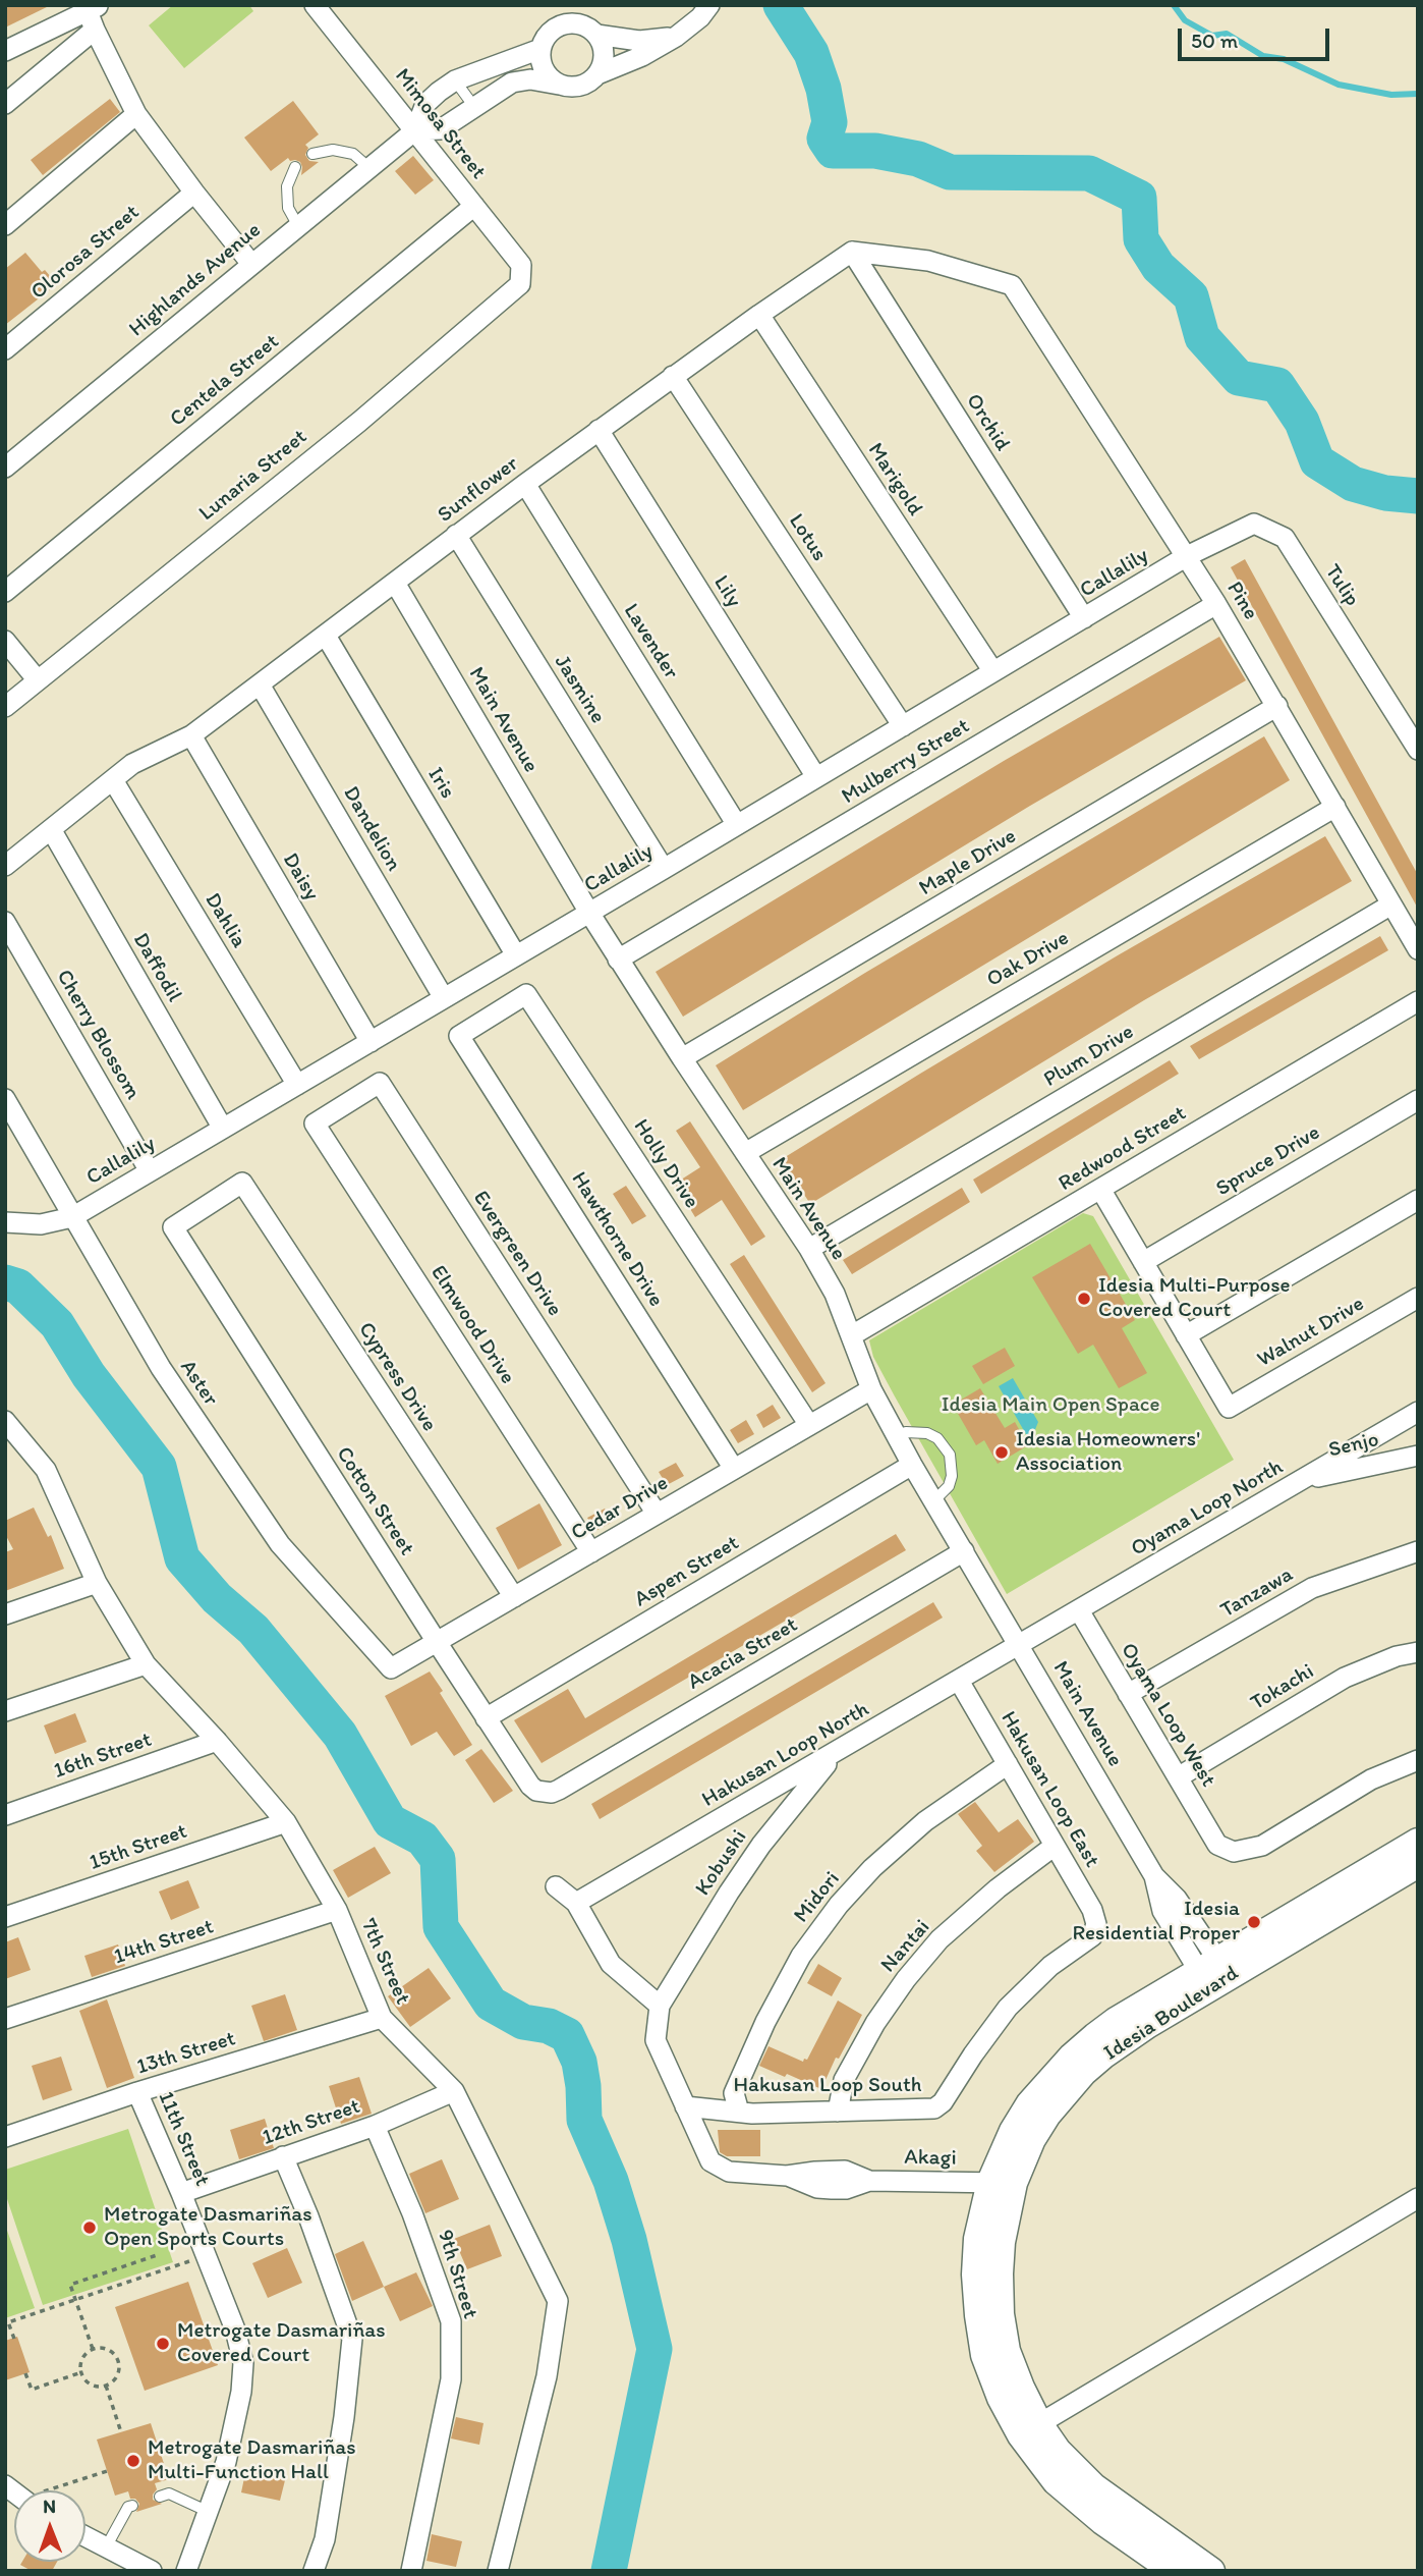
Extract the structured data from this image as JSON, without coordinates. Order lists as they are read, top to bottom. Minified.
{"streets":{"street":["Mimosa Street","Olorosa Street","Highlands Avenue","Centela Street","Orchid","Lunaria Street","Marigold","Sunflower","Lotus","Callalily","Tulip","Lily","Pine","Lavender","Jasmine","Main Avenue","Mulberry Street","Iris","Dandelion","Maple Drive","Daisy","Dahlia","Oak Drive","Daffodil","Cherry Blossom","Plum Drive","Redwood Street","Spruce Drive","Holly Drive","Hawthorne Drive","Evergreen Drive","Elmwood Drive","Walnut Drive","Cypress Drive","Aster","Senjo","Cotton Street","Cedar Drive","Oyama Loop North","Aspen Street","Tanzawa","Acacia Street","Tokachi","Oyama Loop West","Hakusan Loop North","16th Street","Hakusan Loop East","15th Street","Kobushi","Midori","14th Street","Nantai","7th Street","Idesia Boulevard","13th Street","Hakusan Loop South","12th Street","11th Street","Akagi","9th Street"]},"crossings":[["Mimosa Street","Highlands Avenue"],["Mimosa Street","Centela Street"],["Mimosa Street","Lunaria Street"],["Orchid","Sunflower"],["Orchid","Callalily"],["Orchid","Pine"],["Marigold","Sunflower"],["Marigold","Callalily"],["Sunflower","Lotus"],["Sunflower","Lily"],["Sunflower","Pine"],["Sunflower","Lavender"],["Sunflower","Jasmine"],["Sunflower","Main Avenue"],["Sunflower","Iris"],["Sunflower","Dandelion"],["Sunflower","Daisy"],["Sunflower","Dahlia"],["Sunflower","Daffodil"],["Lotus","Callalily"],["Callalily","Tulip"],["Callalily","Lily"],["Callalily","Pine"],["Callalily","Lavender"],["Callalily","Jasmine"],["Callalily","Main Avenue"],["Callalily","Iris"],["Callalily","Dandelion"],["Callalily","Daisy"],["Callalily","Dahlia"],["Callalily","Daffodil"],["Callalily","Cherry Blossom"],["Callalily","Aster"],["Tulip","Pine"],["Pine","Mulberry Street"],["Pine","Maple Drive"],["Pine","Oak Drive"],["Pine","Plum Drive"],["Main Avenue","Mulberry Street"],["Main Avenue","Maple Drive"],["Main Avenue","Oak Drive"],["Main Avenue","Plum Drive"],["Main Avenue","Redwood Street"],["Main Avenue","Cedar Drive"],["Main Avenue","Oyama Loop North"],["Main Avenue","Aspen Street"],["Main Avenue","Acacia Street"],["Main Avenue","Hakusan Loop North"],["Main Avenue","Idesia Boulevard"],["Holly Drive","Hawthorne Drive"],["Holly Drive","Cedar Drive"],["Hawthorne Drive","Cedar Drive"],["Evergreen Drive","Elmwood Drive"],["Evergreen Drive","Cedar Drive"],["Elmwood Drive","Cedar Drive"],["Cypress Drive","Cotton Street"],["Cypress Drive","Cedar Drive"],["Aster","Cedar Drive"],["Senjo","Oyama Loop North"],["Cotton Street","Cedar Drive"],["Cotton Street","Aspen Street"],["Cotton Street","Acacia Street"],["Oyama Loop North","Oyama Loop West"],["Oyama Loop North","Hakusan Loop North"],["Tanzawa","Oyama Loop West"],["Tokachi","Oyama Loop West"],["Hakusan Loop North","Hakusan Loop East"],["Hakusan Loop North","Kobushi"],["16th Street","7th Street"],["Hakusan Loop East","Midori"],["Hakusan Loop East","Nantai"],["Hakusan Loop East","Hakusan Loop South"],["15th Street","7th Street"],["Midori","Hakusan Loop South"],["14th Street","7th Street"],["Nantai","Hakusan Loop South"],["7th Street","13th Street"],["7th Street","12th Street"],["Idesia Boulevard","Akagi"],["13th Street","11th Street"],["Hakusan Loop South","Akagi"],["12th Street","11th Street"],["12th Street","9th Street"]],"parks":["Idesia Main Open Space"],"places":["Idesia Multi-Purpose Covered Court","Idesia Homeowners' Association","Idesia Residential Proper","Metrogate Dasmariñas Open Sports Courts","Metrogate Dasmariñas Covered Court","Metrogate Dasmariñas Multi-Function Hall"],"scale_bar":"50 m","north":"top"}
